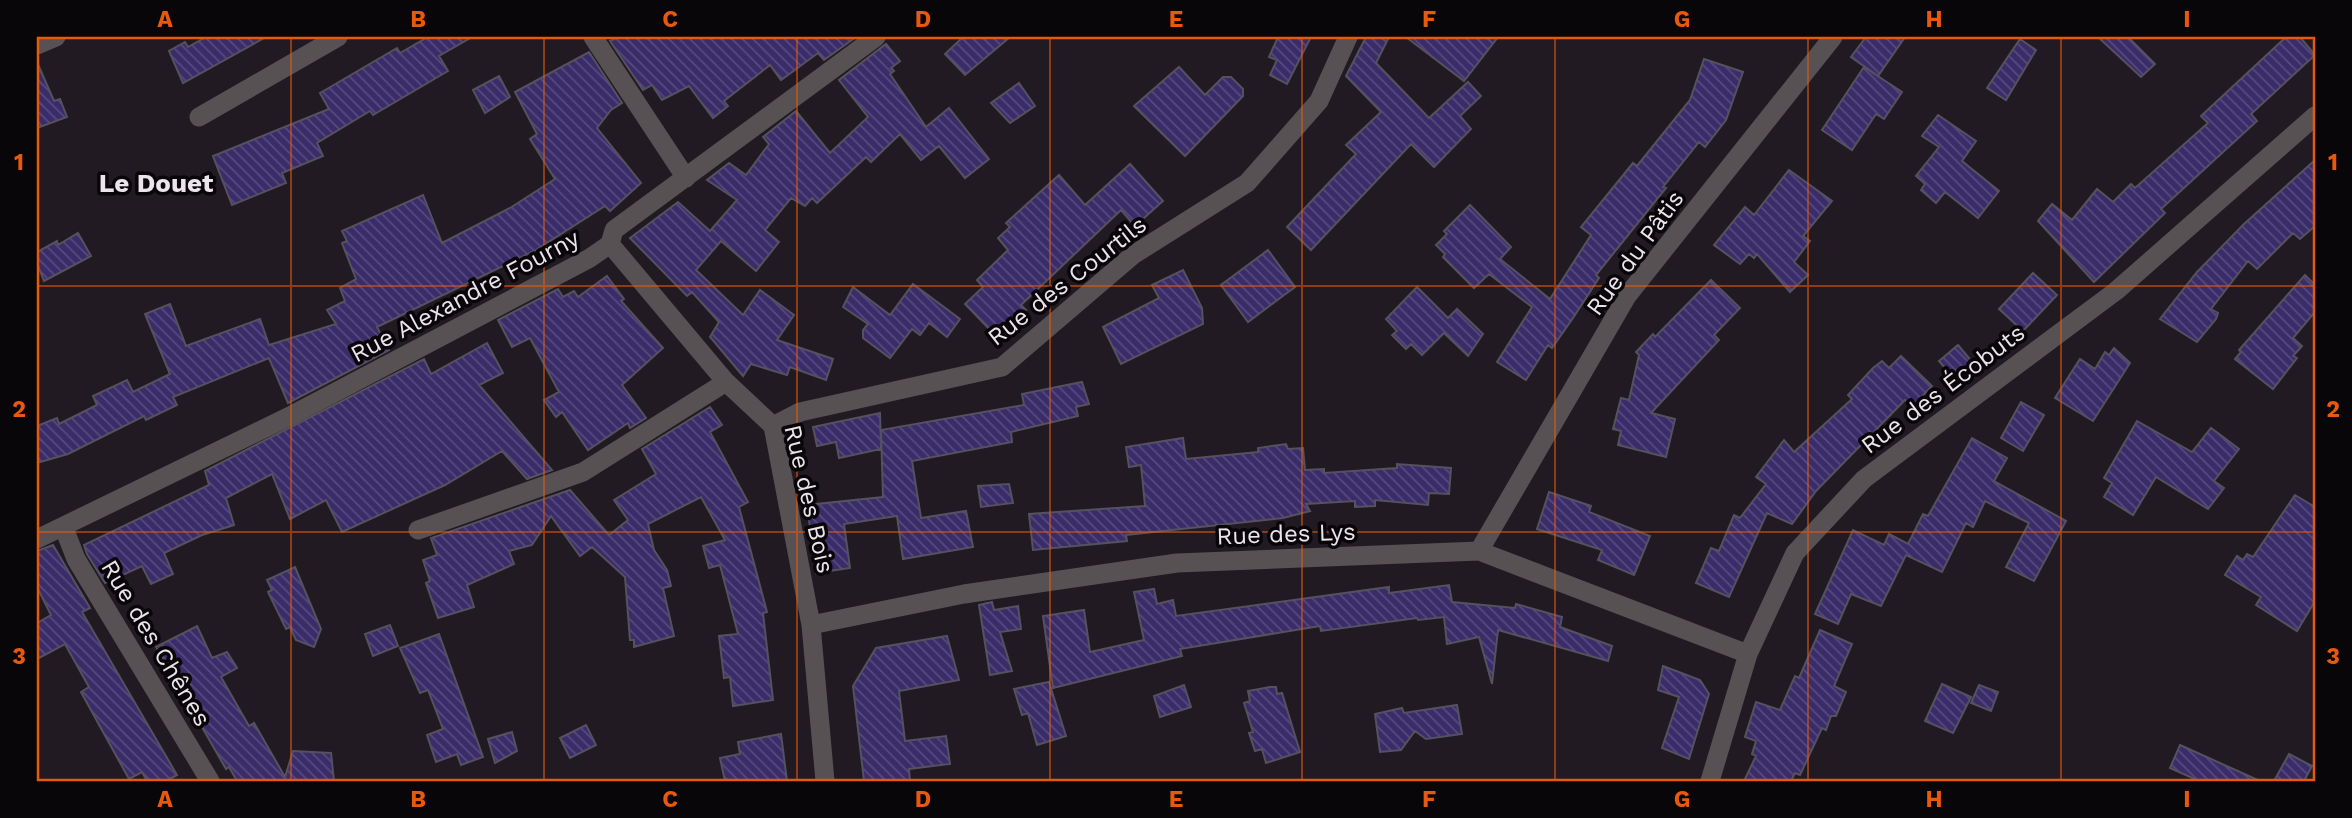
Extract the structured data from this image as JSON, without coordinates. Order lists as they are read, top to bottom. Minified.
{"streets":{"street":["Rue du Pâtis","Rue des Courtils","Rue Alexandre Fourny","Rue des Écobuts","Rue des Bois","Rue des Lys","Rue des Chênes"]},"crossings":[["Rue du Pâtis","Rue des Lys"],["Rue des Courtils","Rue des Bois"],["Rue Alexandre Fourny","Rue des Bois"],["Rue Alexandre Fourny","Rue des Chênes"],["Rue des Écobuts","Rue des Lys"],["Rue des Bois","Rue des Lys"]],"districts":["Le Douet"],"grid":{"columns":["A","B","C","D","E","F","G","H","I"],"rows":["1","2","3"]}}
